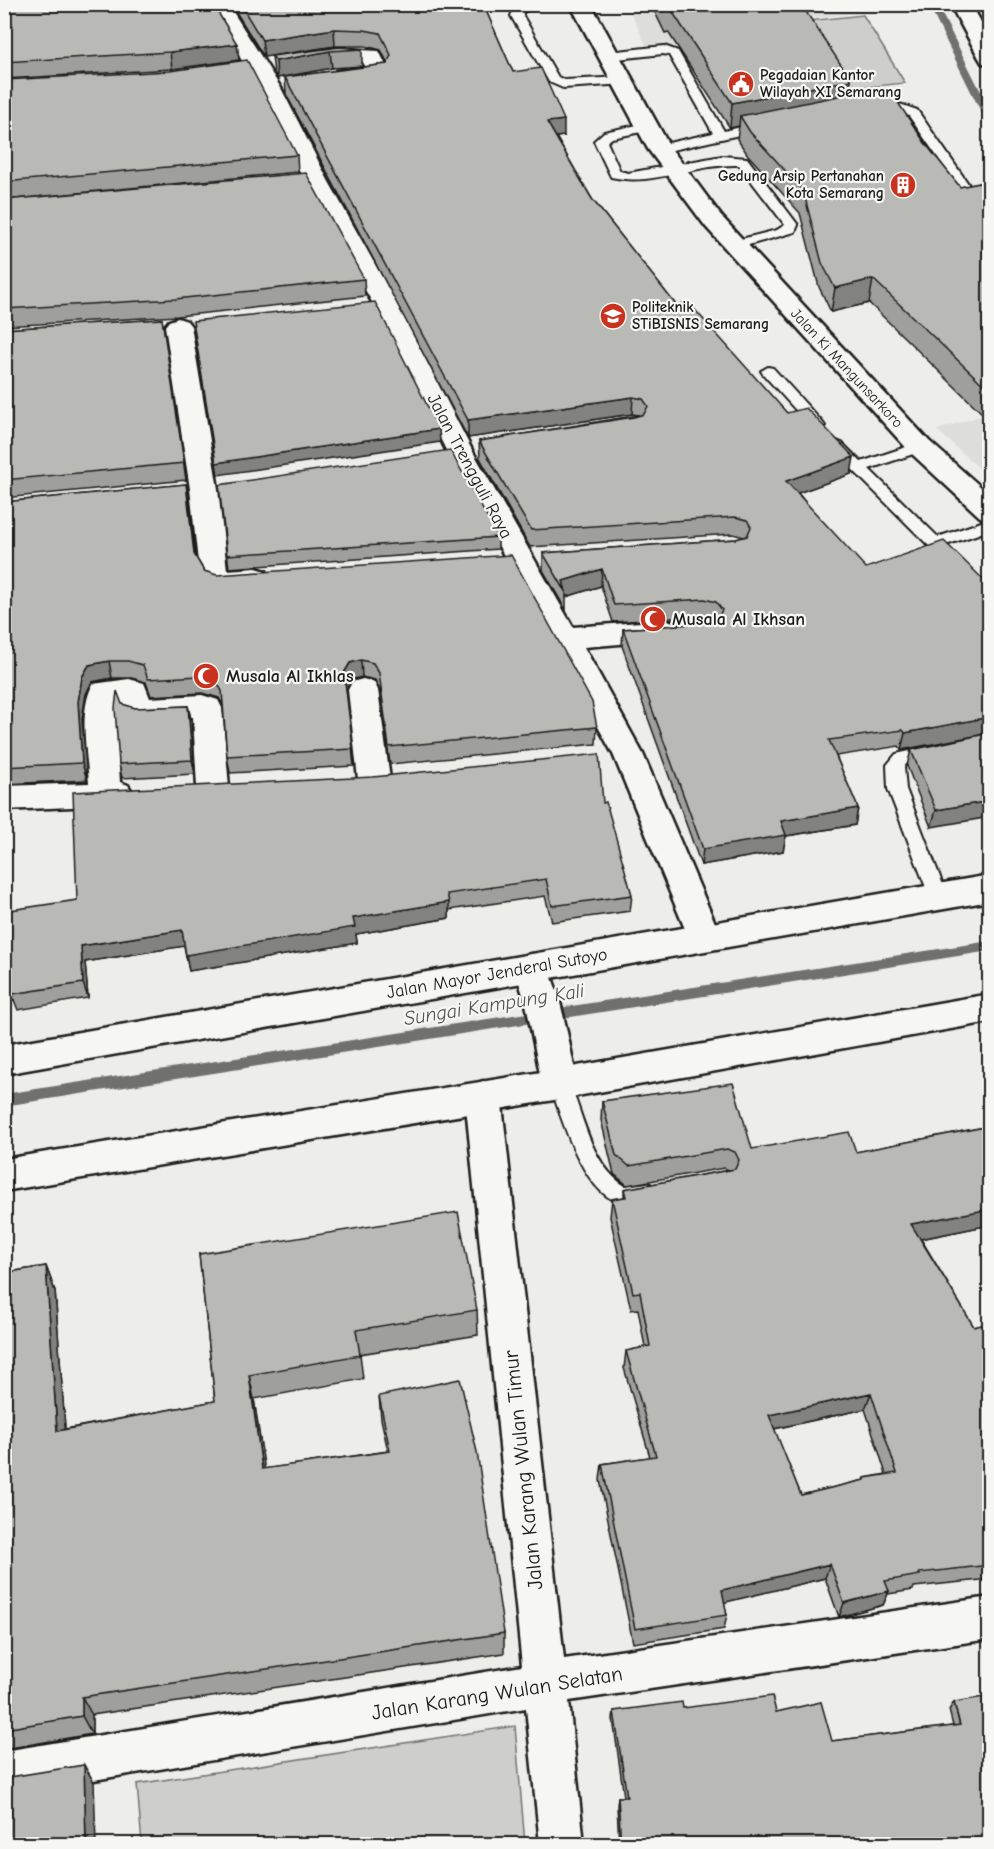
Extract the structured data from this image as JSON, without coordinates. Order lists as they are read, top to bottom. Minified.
{"streets":{"street":["Jalan Ki Mangunsarkoro","Jalan Trengguli Raya","Jalan Mayor Jenderal Sutoyo","Jalan Karang Wulan Timur","Jalan Karang Wulan Selatan"]},"crossings":[["Jalan Trengguli Raya","Jalan Mayor Jenderal Sutoyo"],["Jalan Karang Wulan Timur","Jalan Karang Wulan Selatan"]],"water":["Sungai Kampung Kali"],"places":{"public building":["Pegadaian Kantor Wilayah XI Semarang"],"building":["Gedung Arsip Pertanahan Kota Semarang"],"school or university":["Politeknik STiBISNIS Semarang"],"mosque":["Musala Al Ikhsan","Musala Al Ikhlas"]}}
